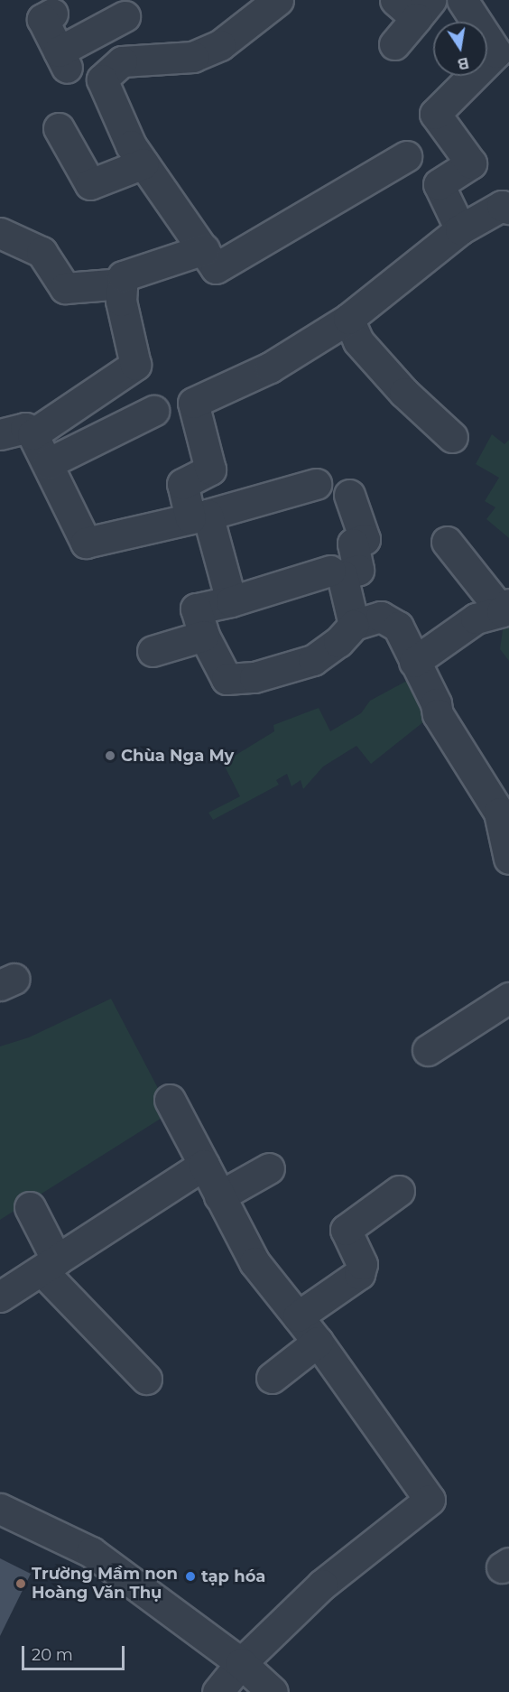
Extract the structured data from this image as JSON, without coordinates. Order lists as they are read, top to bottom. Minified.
{"places":["Chùa Nga My","tạp hóa","Trường Mầm non Hoàng Văn Thụ"],"scale_bar":"20 m","north":"bottom"}
